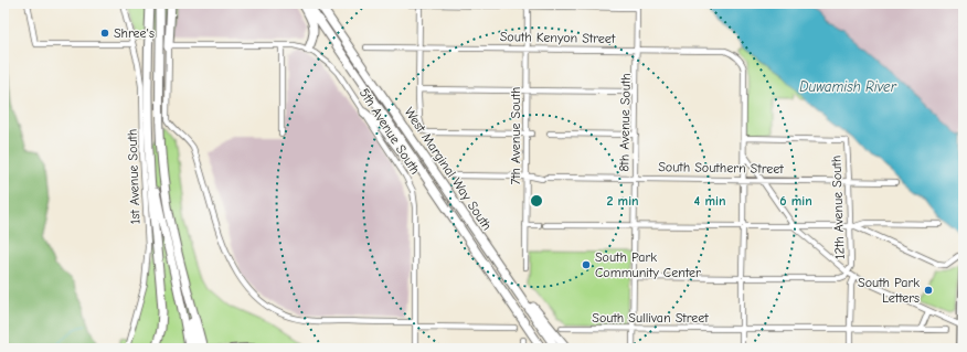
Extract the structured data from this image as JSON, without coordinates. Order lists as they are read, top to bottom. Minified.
{"streets":{"highway":["West Marginal Way South"],"street":["South Kenyon Street","8th Avenue South","5th Avenue South","7th Avenue South","South Southern Street","1st Avenue South","12th Avenue South","South Sullivan Street"]},"crossings":[["South Kenyon Street","8th Avenue South"],["South Kenyon Street","7th Avenue South"],["South Kenyon Street","12th Avenue South"],["8th Avenue South","South Southern Street"],["8th Avenue South","South Sullivan Street"],["7th Avenue South","South Southern Street"],["South Southern Street","12th Avenue South"],["12th Avenue South","South Sullivan Street"]],"water":["Duwamish River"],"places":["Shree's","South Park Community Center","South Park Letters"],"rings":["2 min","4 min","6 min"]}
